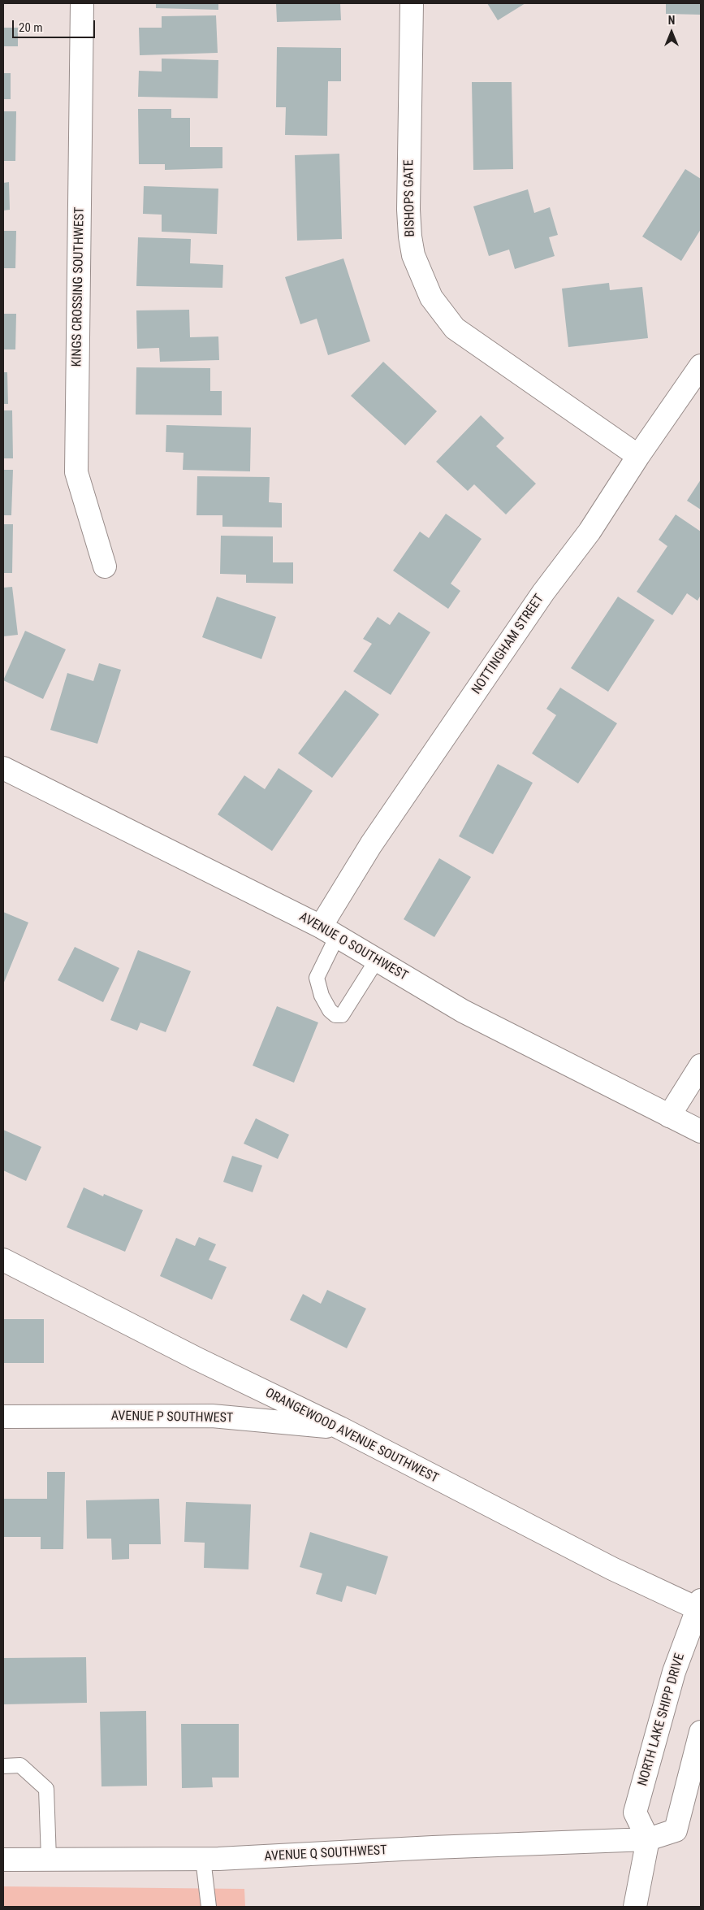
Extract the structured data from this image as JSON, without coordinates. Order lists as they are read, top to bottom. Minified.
{"streets":{"street":["BISHOPS GATE","KINGS CROSSING SOUTHWEST","NOTTINGHAM STREET","AVENUE O SOUTHWEST","AVENUE P SOUTHWEST","ORANGEWOOD AVENUE SOUTHWEST","NORTH LAKE SHIPP DRIVE","AVENUE Q SOUTHWEST"]},"crossings":[["BISHOPS GATE","NOTTINGHAM STREET"],["NOTTINGHAM STREET","AVENUE O SOUTHWEST"],["AVENUE P SOUTHWEST","ORANGEWOOD AVENUE SOUTHWEST"],["ORANGEWOOD AVENUE SOUTHWEST","NORTH LAKE SHIPP DRIVE"],["NORTH LAKE SHIPP DRIVE","AVENUE Q SOUTHWEST"]],"scale_bar":"20 m","north":"top"}
